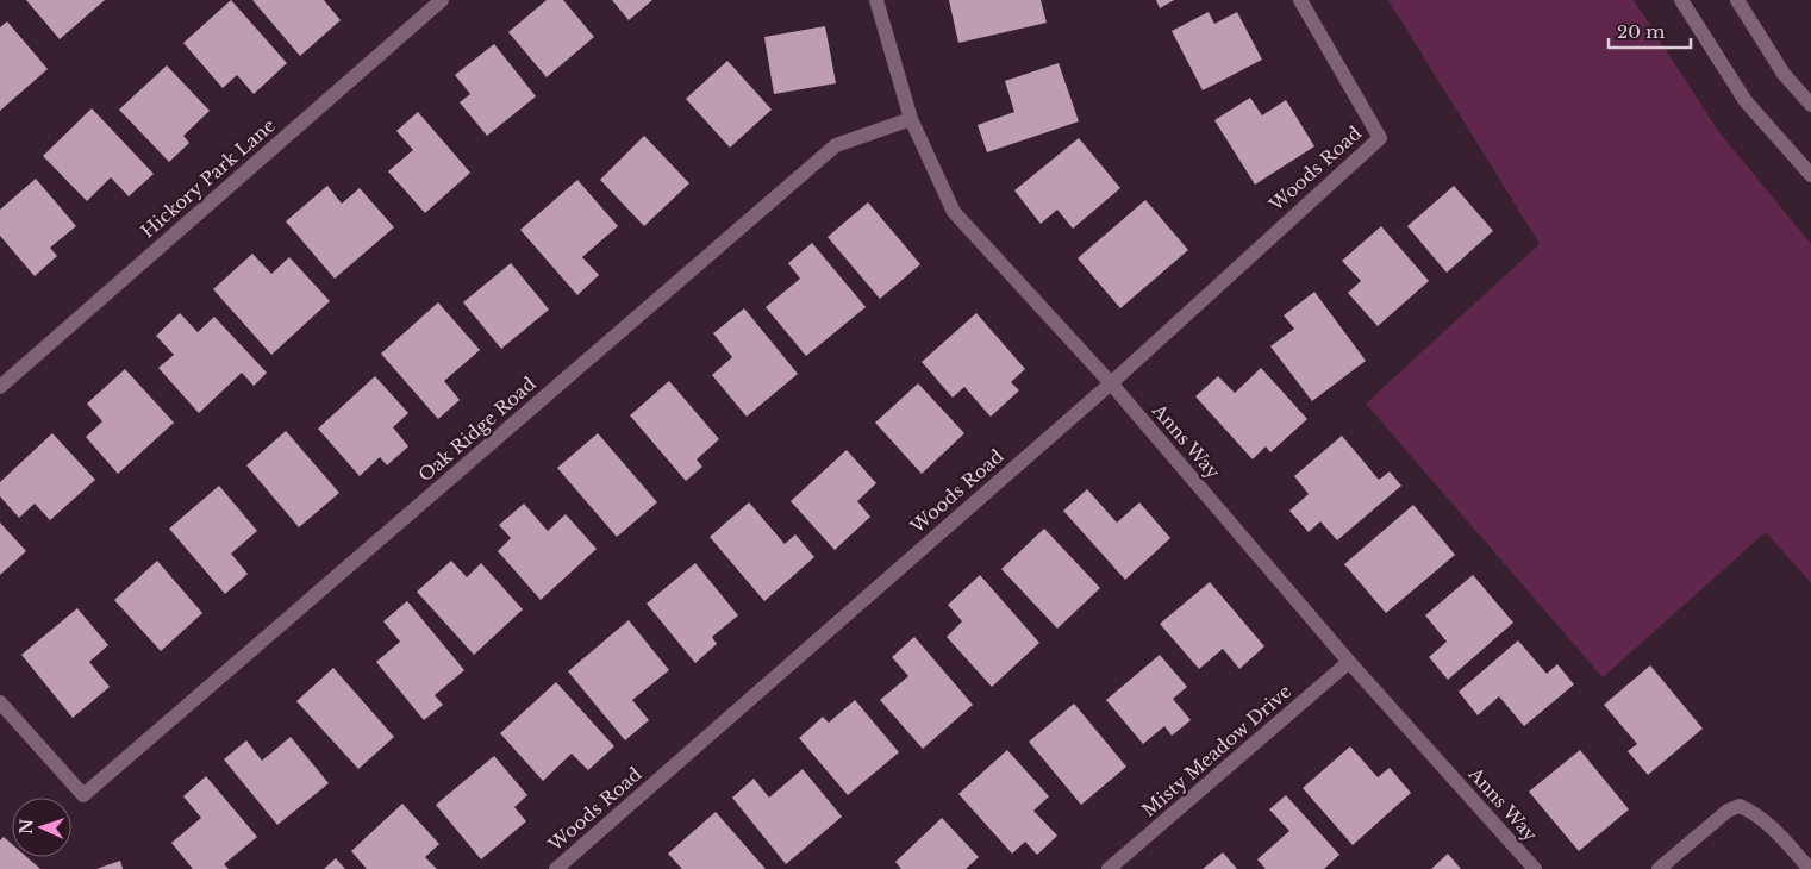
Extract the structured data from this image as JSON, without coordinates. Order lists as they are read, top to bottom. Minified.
{"streets":{"street":["Woods Road","Hickory Park Lane","Oak Ridge Road","Anns Way","Misty Meadow Drive"]},"crossings":[["Woods Road","Anns Way"],["Oak Ridge Road","Anns Way"],["Anns Way","Misty Meadow Drive"]],"scale_bar":"20 m","north":"left"}
